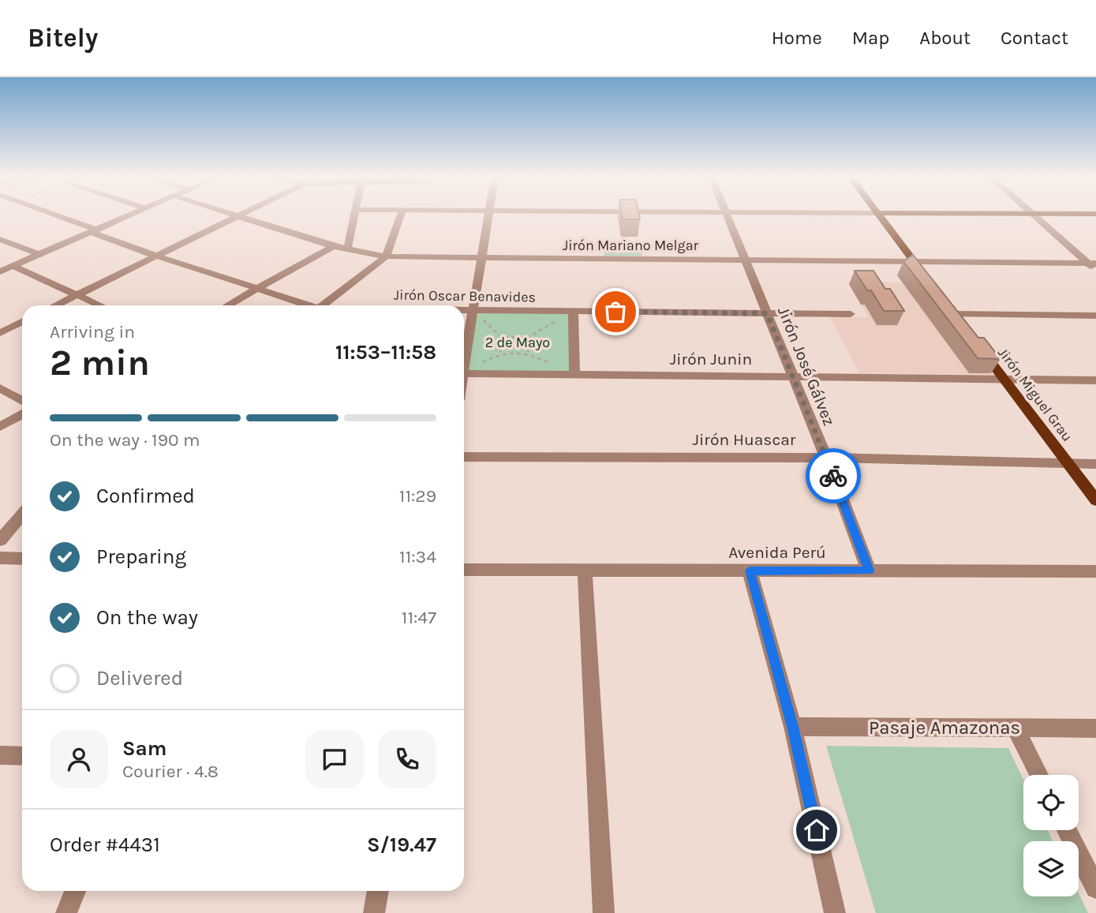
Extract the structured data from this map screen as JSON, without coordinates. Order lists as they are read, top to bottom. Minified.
{"streets":{"main road":["Jirón Miguel Grau"],"street":["Jirón Mariano Melgar","Jirón Oscar Benavides","Jirón Junin","Jirón José Gálvez","Jirón Huascar","Avenida Perú","Pasaje Amazonas"]},"crossings":[["Jirón Mariano Melgar","Jirón José Gálvez"],["Jirón Oscar Benavides","Jirón José Gálvez"],["Jirón Junin","Jirón José Gálvez"],["Jirón Junin","Jirón Miguel Grau"],["Jirón José Gálvez","Jirón Huascar"],["Jirón José Gálvez","Avenida Perú"],["Jirón Miguel Grau","Jirón Huascar"]],"parks":["2 de Mayo"],"page":{"header":"Bitely","nav":["Home","Map","About","Contact"],"heading":["2 min","Arriving in","11:53–11:58"],"panel":["Sam","Courier · 4.8","Order #4431","S/19.47"],"bar":"On the way · 190 m","list":[["Confirmed","11:29"],["Preparing","11:34"],["On the way","11:47"],"Delivered"]}}
